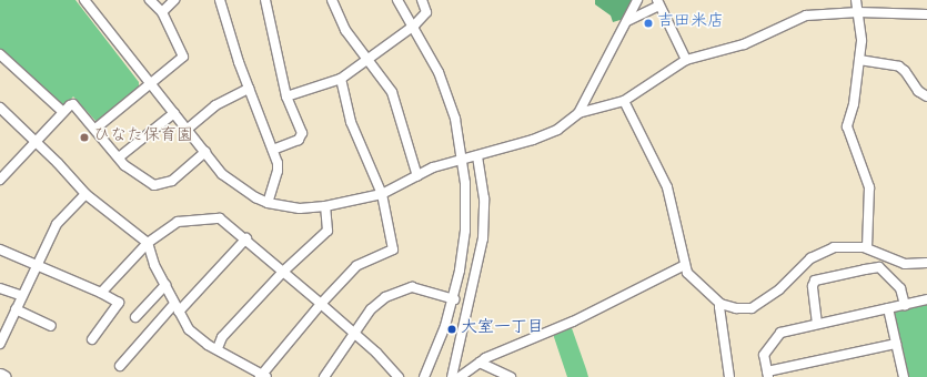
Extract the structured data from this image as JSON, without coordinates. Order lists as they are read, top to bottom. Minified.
{"places":["吉田米店","ひなた保育園","大室一丁目"]}
